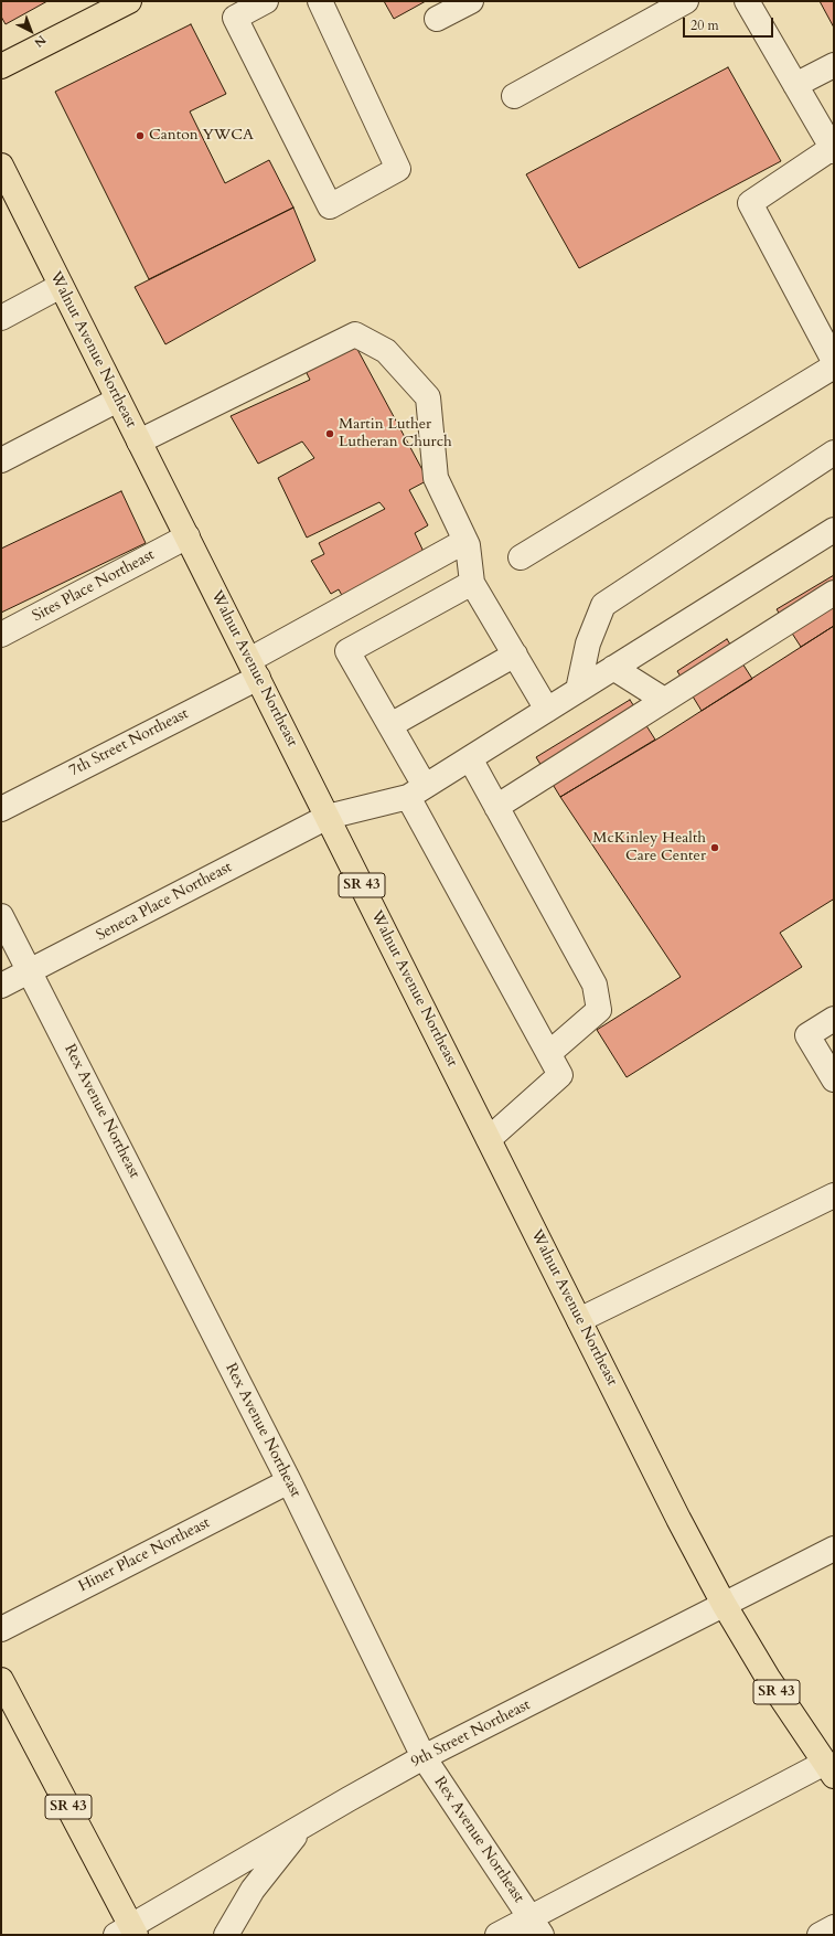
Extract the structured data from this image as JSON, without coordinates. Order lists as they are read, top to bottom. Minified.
{"streets":{"main road":["Walnut Avenue Northeast","SR 43"],"street":["Sites Place Northeast","7th Street Northeast","Seneca Place Northeast","Rex Avenue Northeast","Hiner Place Northeast","9th Street Northeast"]},"crossings":[["Walnut Avenue Northeast","Sites Place Northeast"],["Walnut Avenue Northeast","7th Street Northeast"],["Walnut Avenue Northeast","Seneca Place Northeast"],["Walnut Avenue Northeast","9th Street Northeast"],["SR 43","9th Street Northeast"],["Seneca Place Northeast","Rex Avenue Northeast"],["Rex Avenue Northeast","Hiner Place Northeast"],["Rex Avenue Northeast","9th Street Northeast"]],"places":["Canton YWCA","Martin Luther Lutheran Church","McKinley Health Care Center"],"scale_bar":"20 m","north":"bottom right"}
